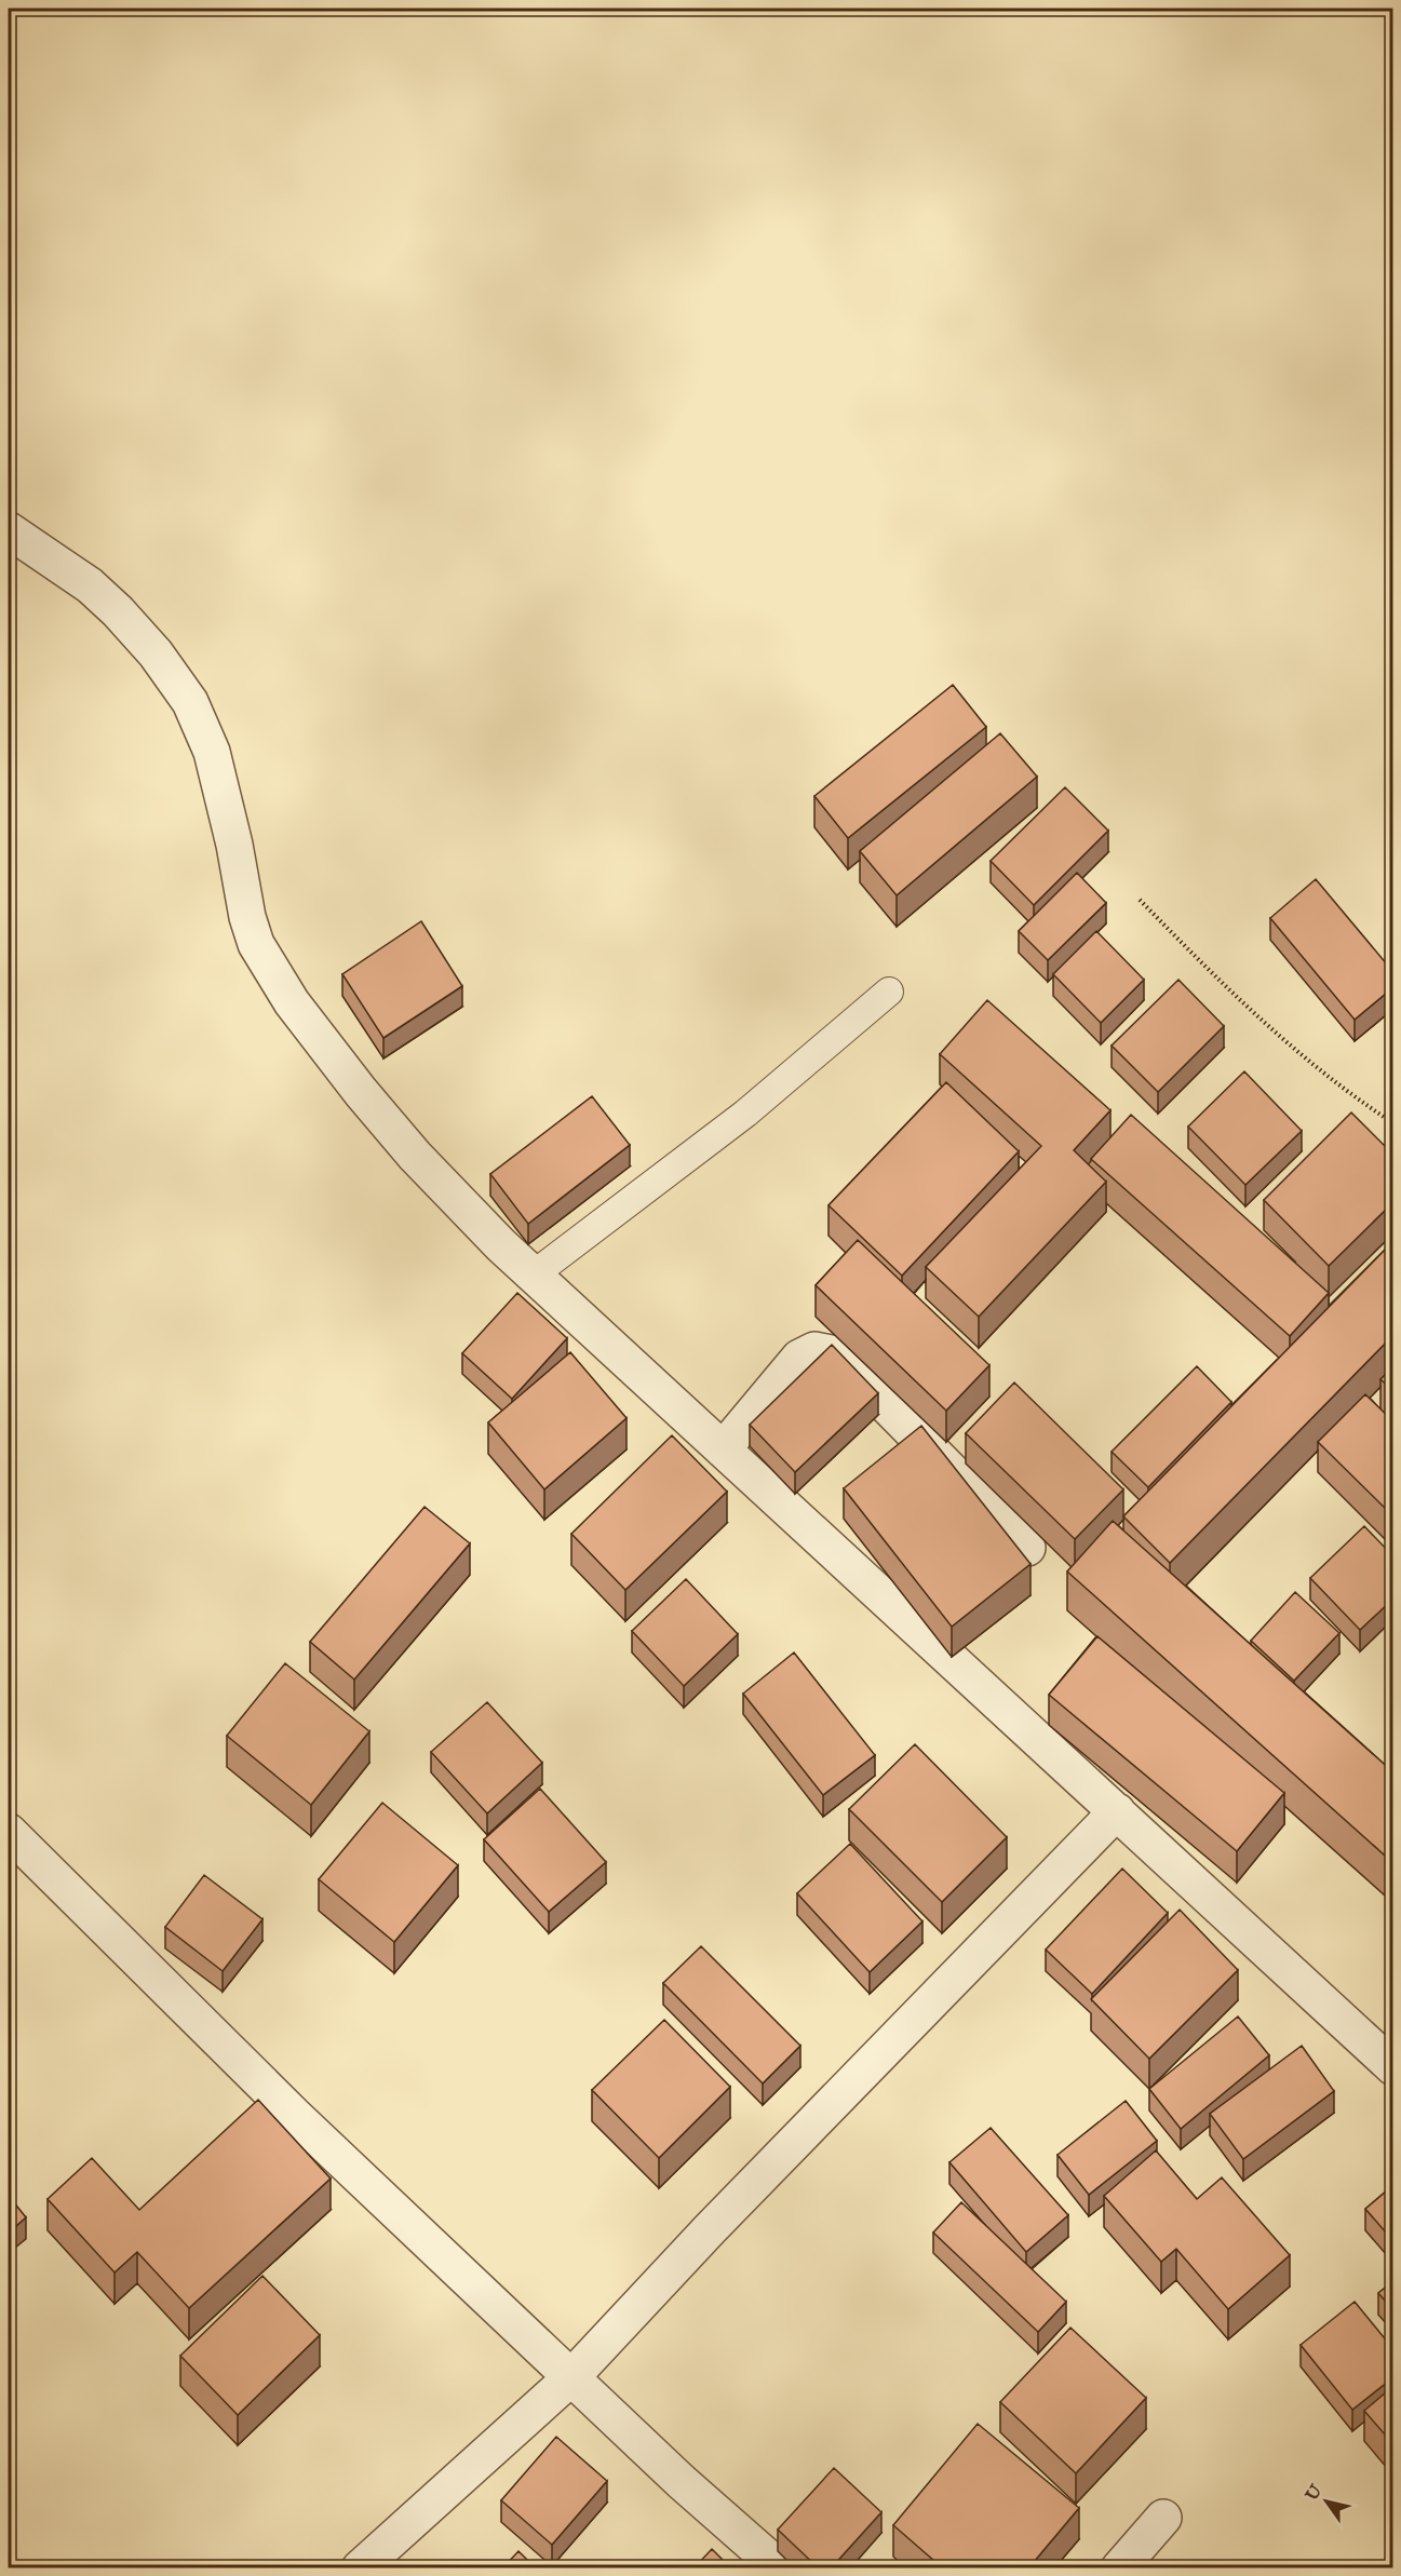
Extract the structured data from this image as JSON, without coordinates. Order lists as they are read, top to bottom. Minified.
{"north":"top left"}
